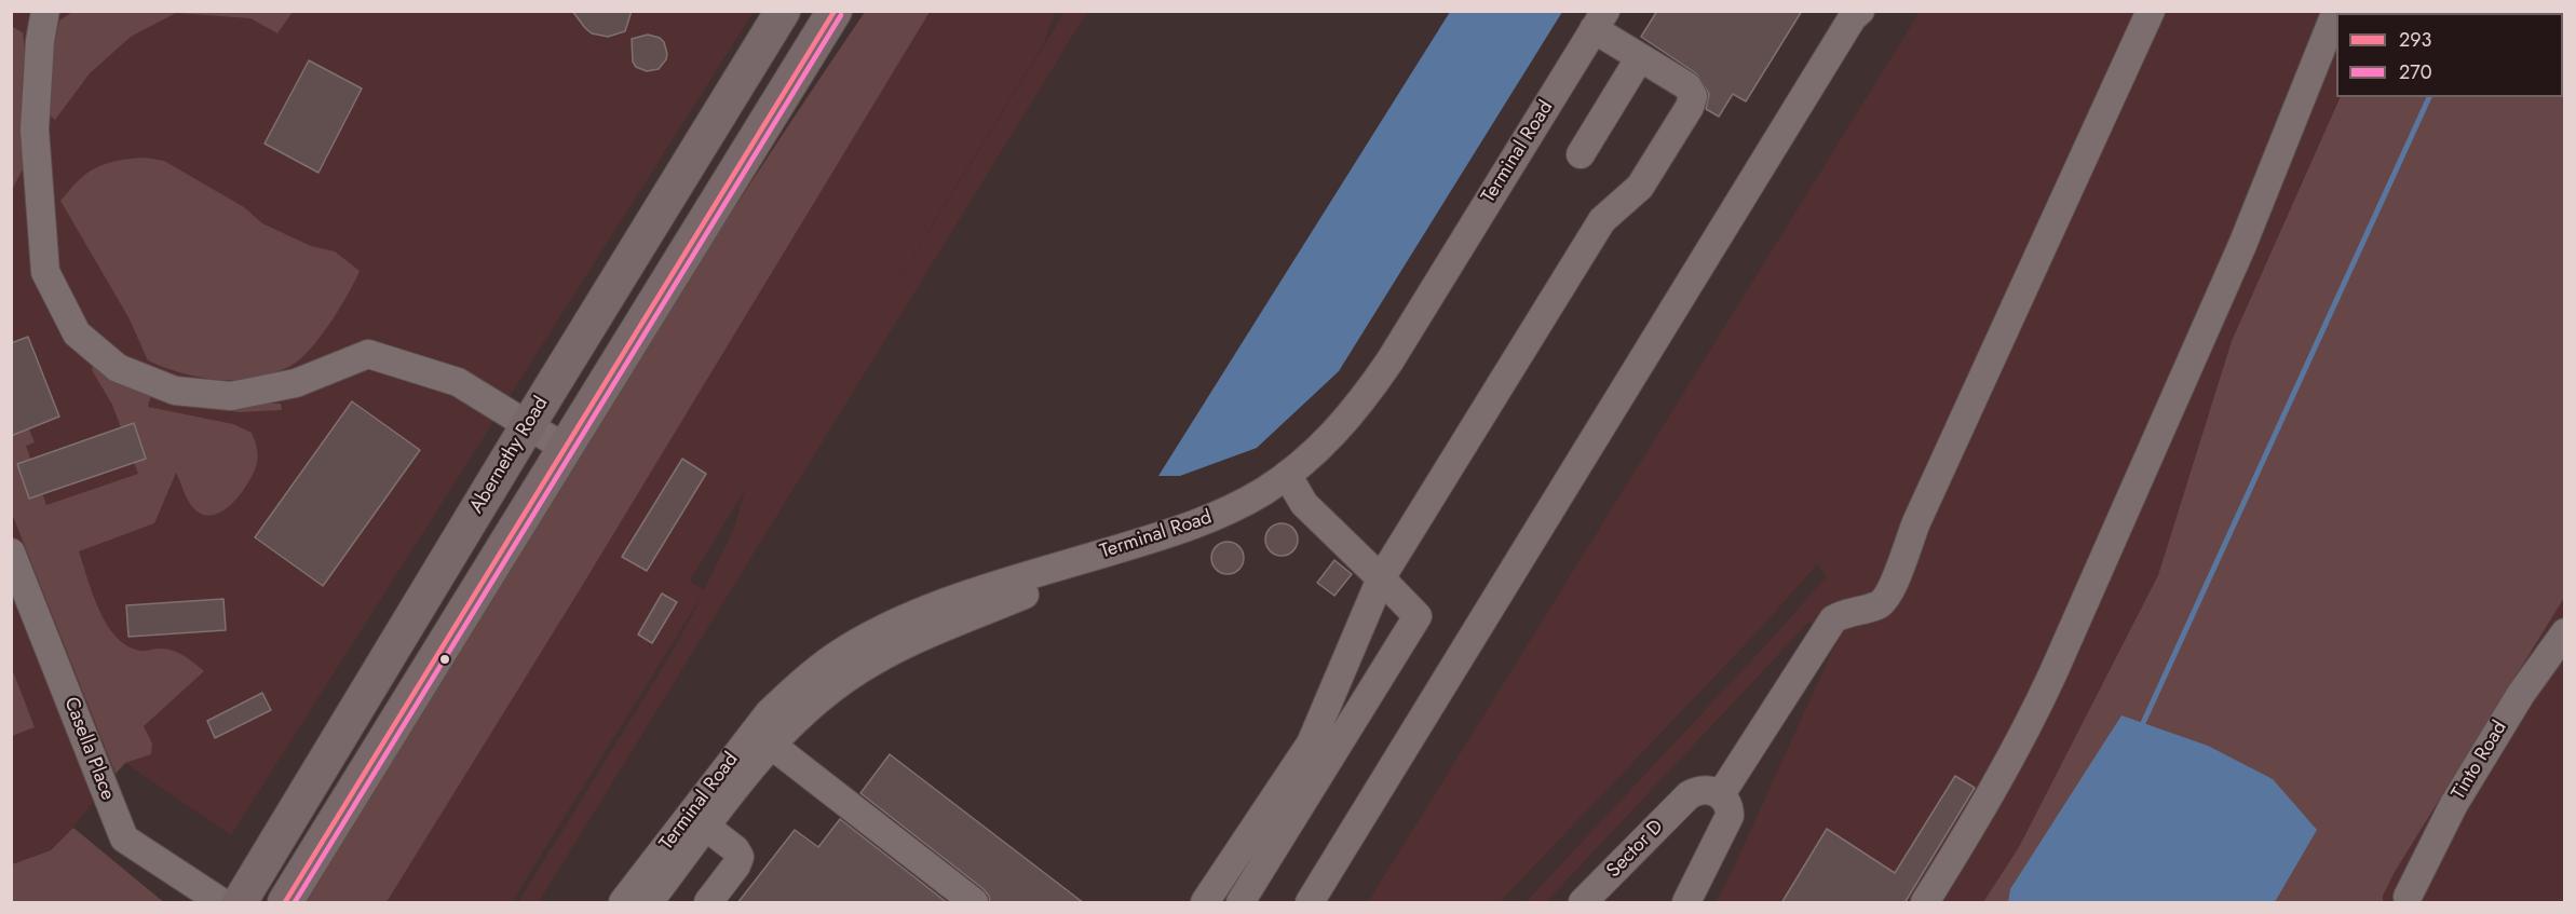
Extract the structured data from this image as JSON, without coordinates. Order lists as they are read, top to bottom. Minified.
{"streets":{"main road":["Abernethy Road"],"street":["Terminal Road","Casella Place","Tinto Road","Sector D"]},"lines":["transit line 293","transit line 270"],"legend":["293","270"]}
